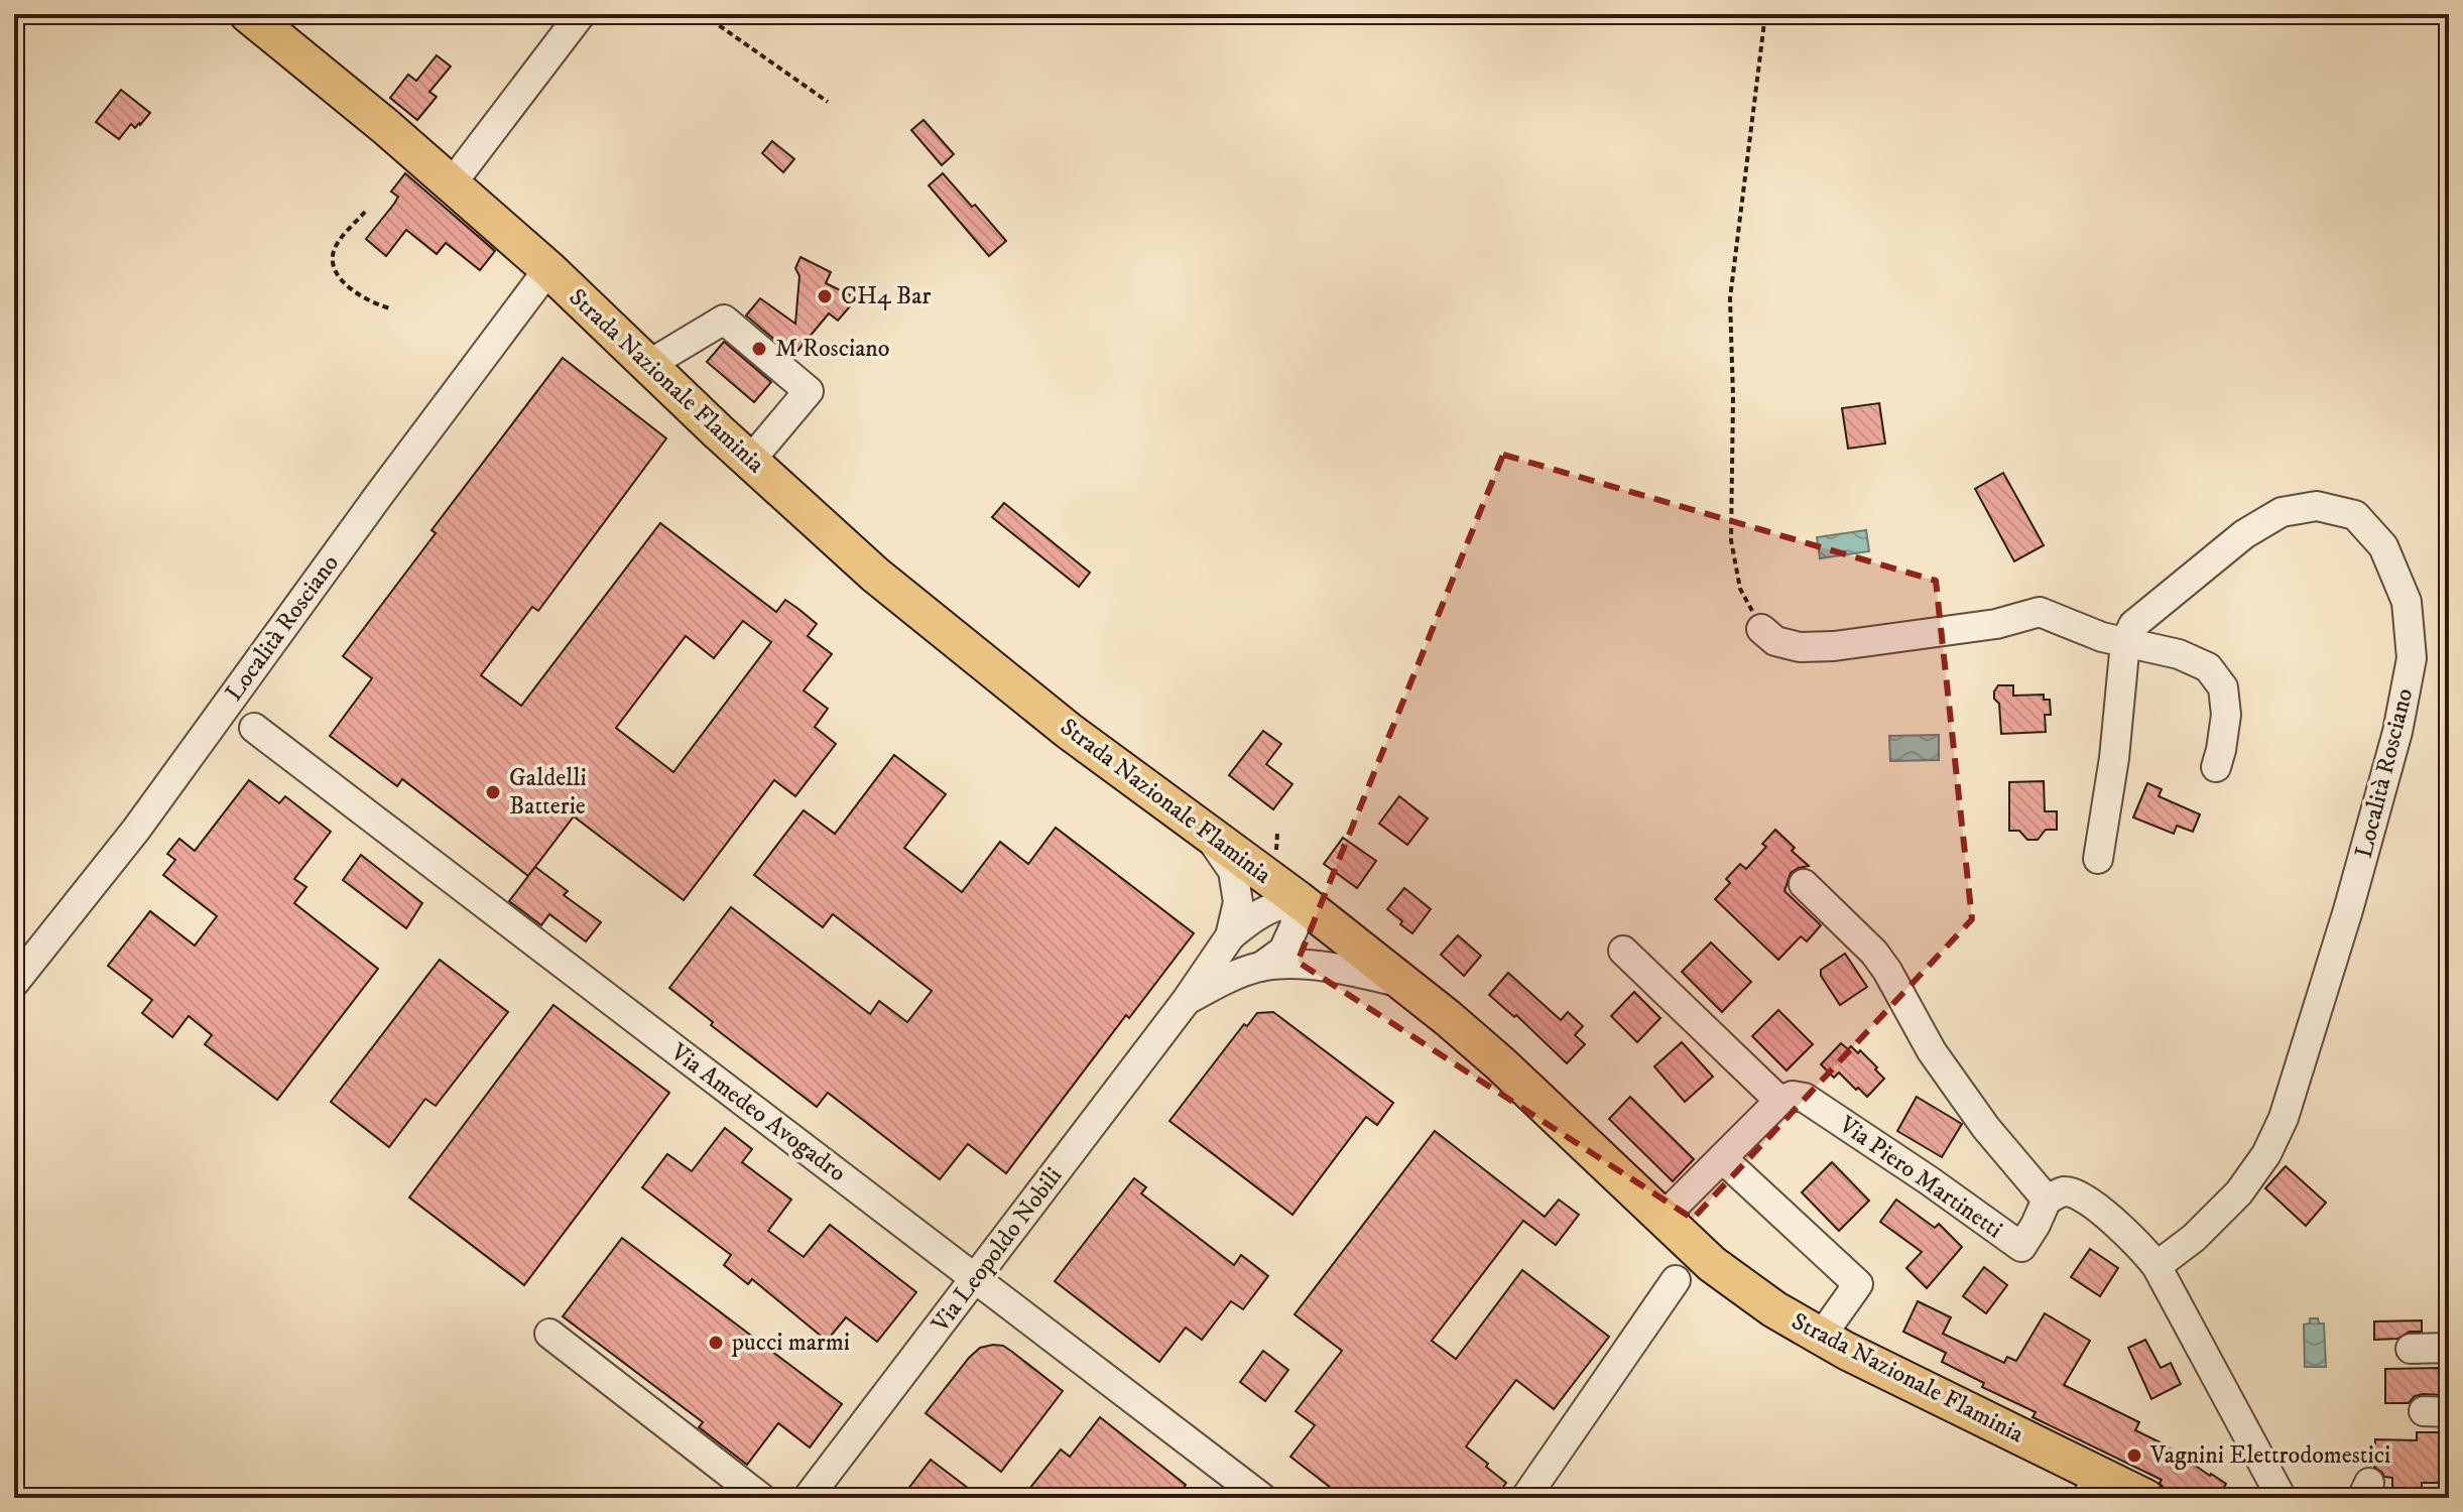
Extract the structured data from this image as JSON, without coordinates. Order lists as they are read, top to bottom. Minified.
{"streets":{"main road":["Strada Nazionale Flaminia"],"street":["Località Rosciano","Via Amedeo Avogadro","Via Piero Martinetti","Via Leopoldo Nobili"]},"crossings":[["Strada Nazionale Flaminia","Località Rosciano"],["Strada Nazionale Flaminia","Via Leopoldo Nobili"],["Via Amedeo Avogadro","Via Leopoldo Nobili"]],"places":["CH4 Bar","M Rosciano","Galdelli Batterie","pucci marmi","Vagnini Elettrodomestici"]}
